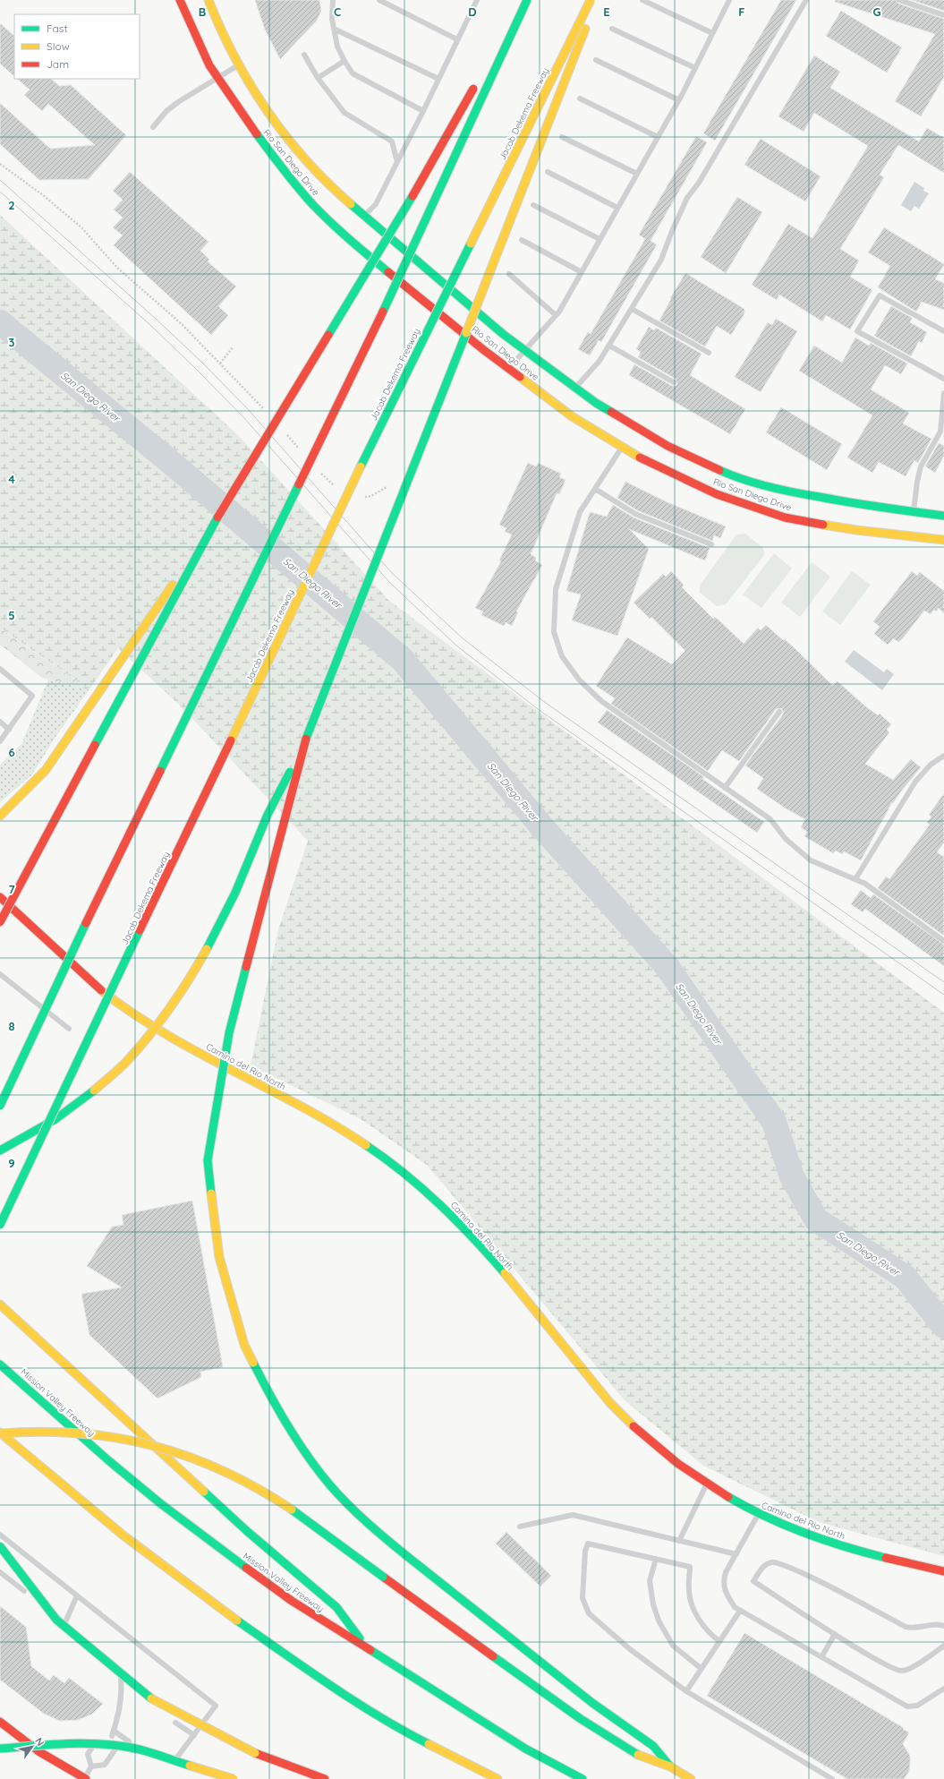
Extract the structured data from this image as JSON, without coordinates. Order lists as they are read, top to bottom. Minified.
{"streets":{"main road":["Jacob Dekema Freeway","Rio San Diego Drive","Camino del Rio North","Mission Valley Freeway"]},"water":["San Diego River"],"legend":["Fast","Slow","Jam"],"north":"top right","grid":{"columns":["B","C","D","E","F","G"],"rows":["2","3","4","5","6","7","8","9"]}}
